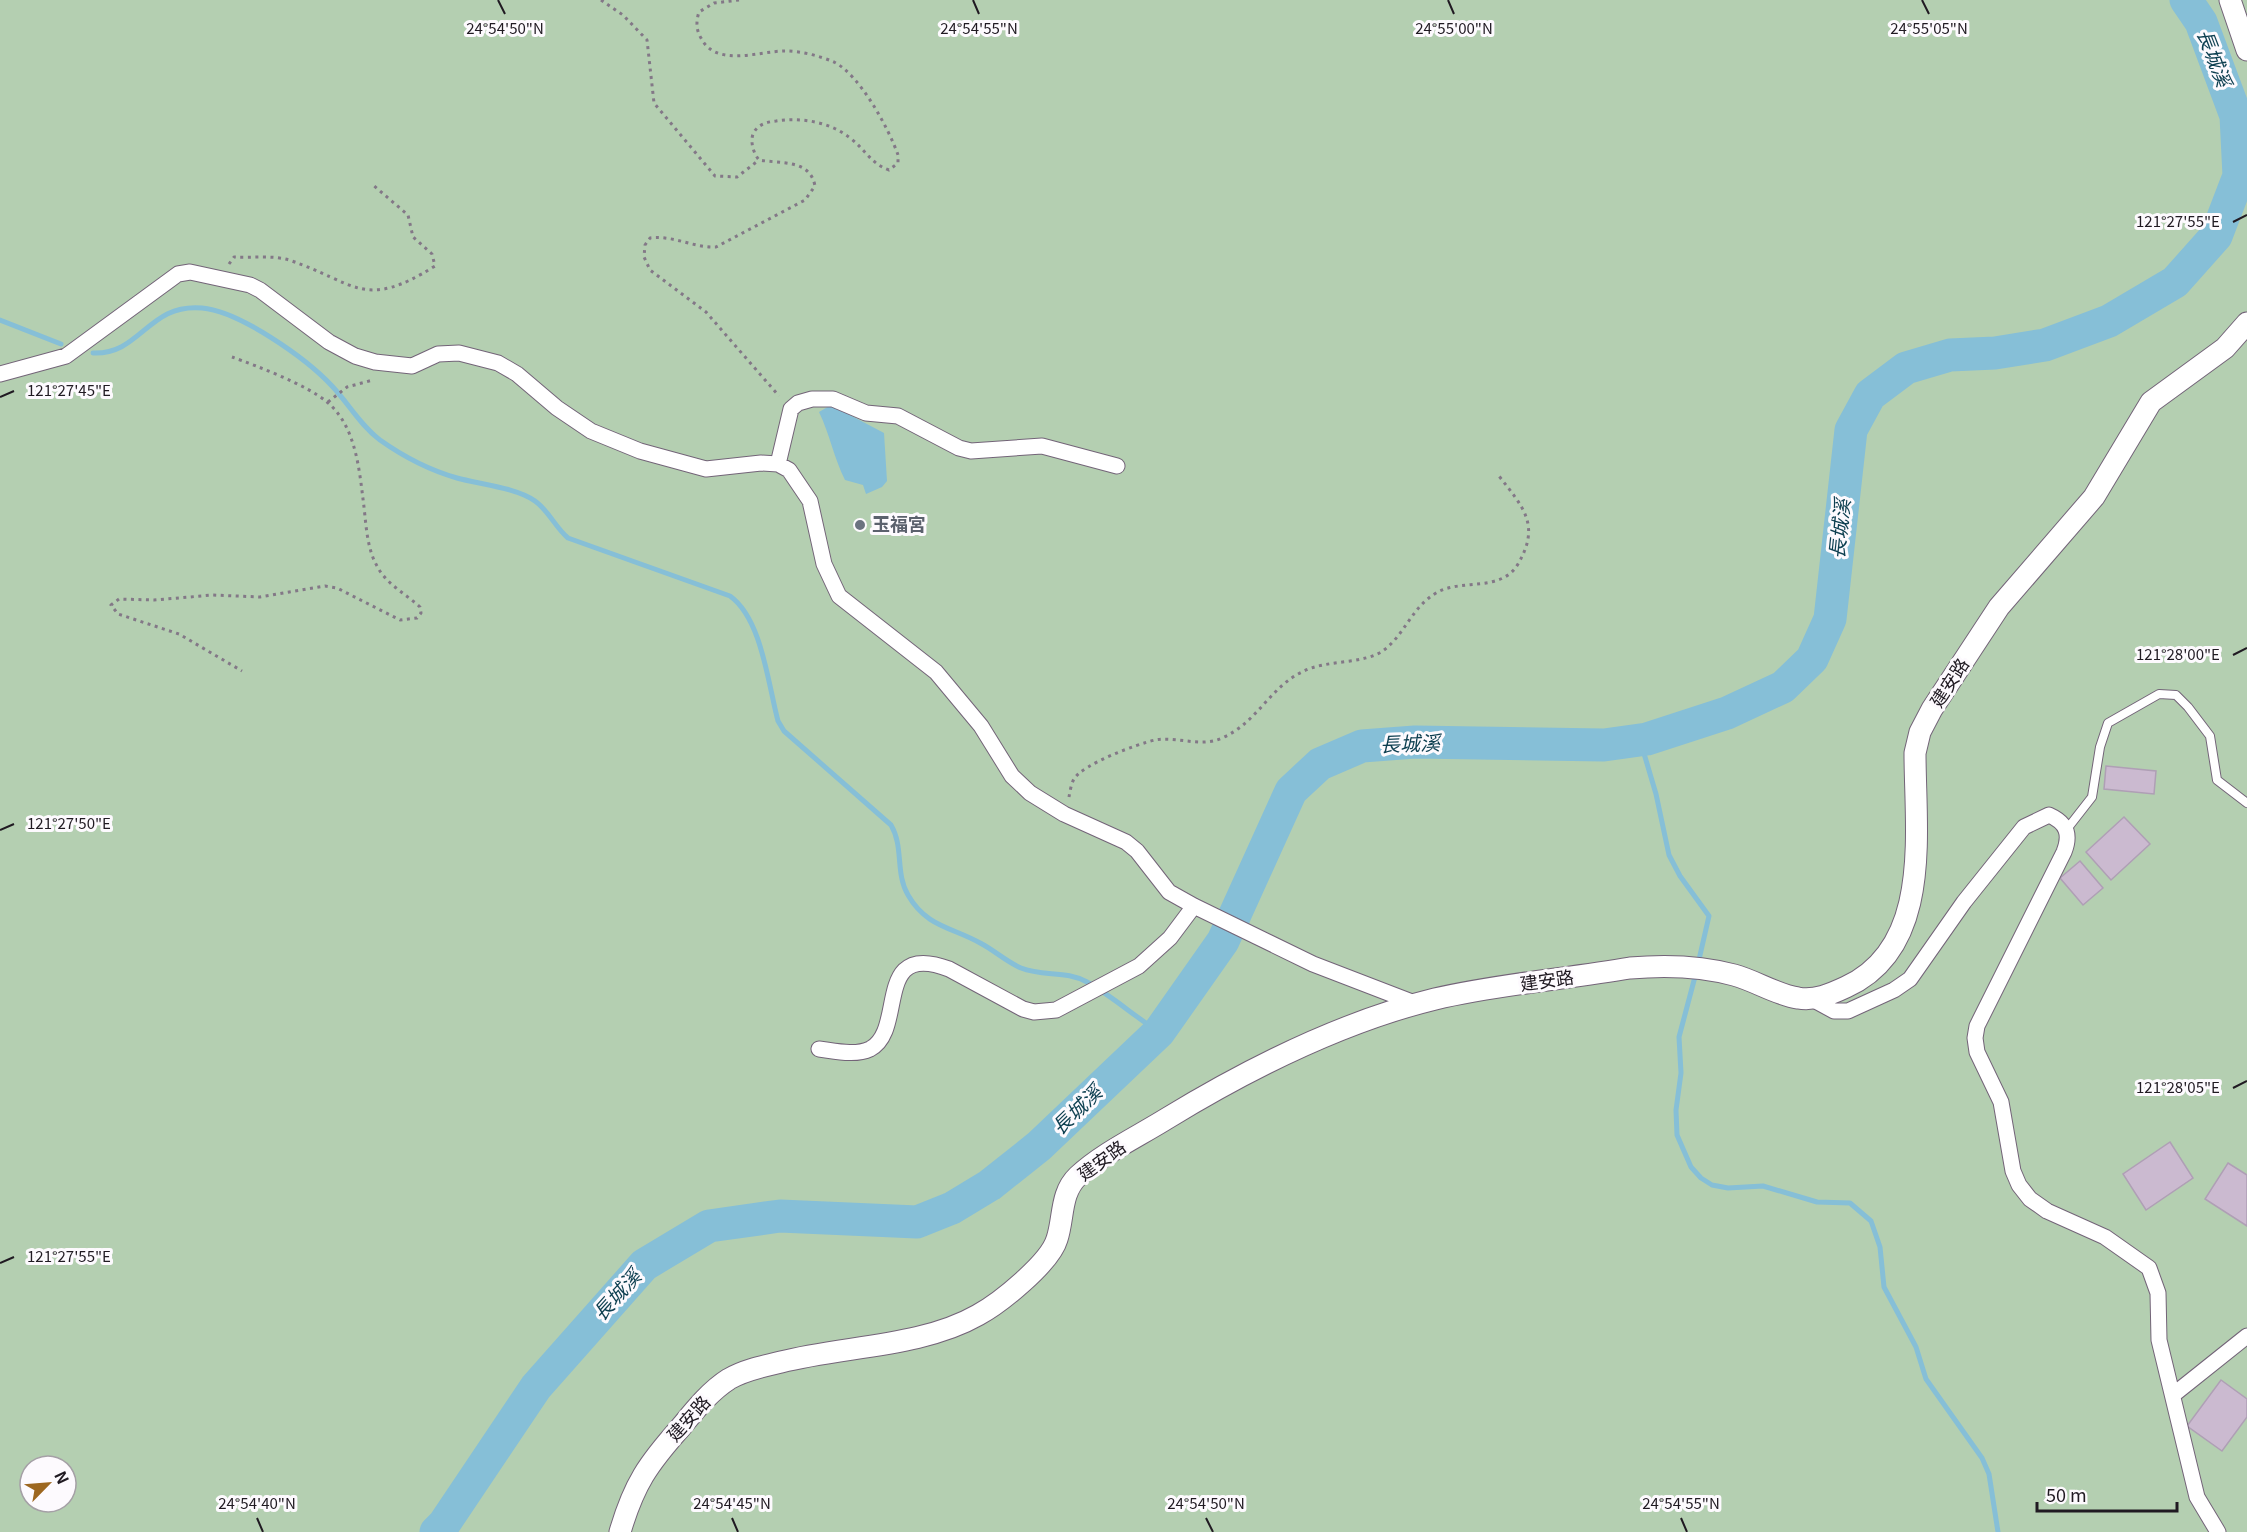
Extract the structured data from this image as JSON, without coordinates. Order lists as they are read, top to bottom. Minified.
{"streets":{"street":["建安路"]},"water":["長城溪"],"places":["玉福宮"],"scale_bar":"50 m","north":"top right","coordinates":["24°54'50\"N","24°54'55\"N","24°55'00\"N","24°55'05\"N","121°27'55\"E","121°27'45\"E","121°28'00\"E","121°27'50\"E","121°28'05\"E","24°54'40\"N","24°54'45\"N"]}
